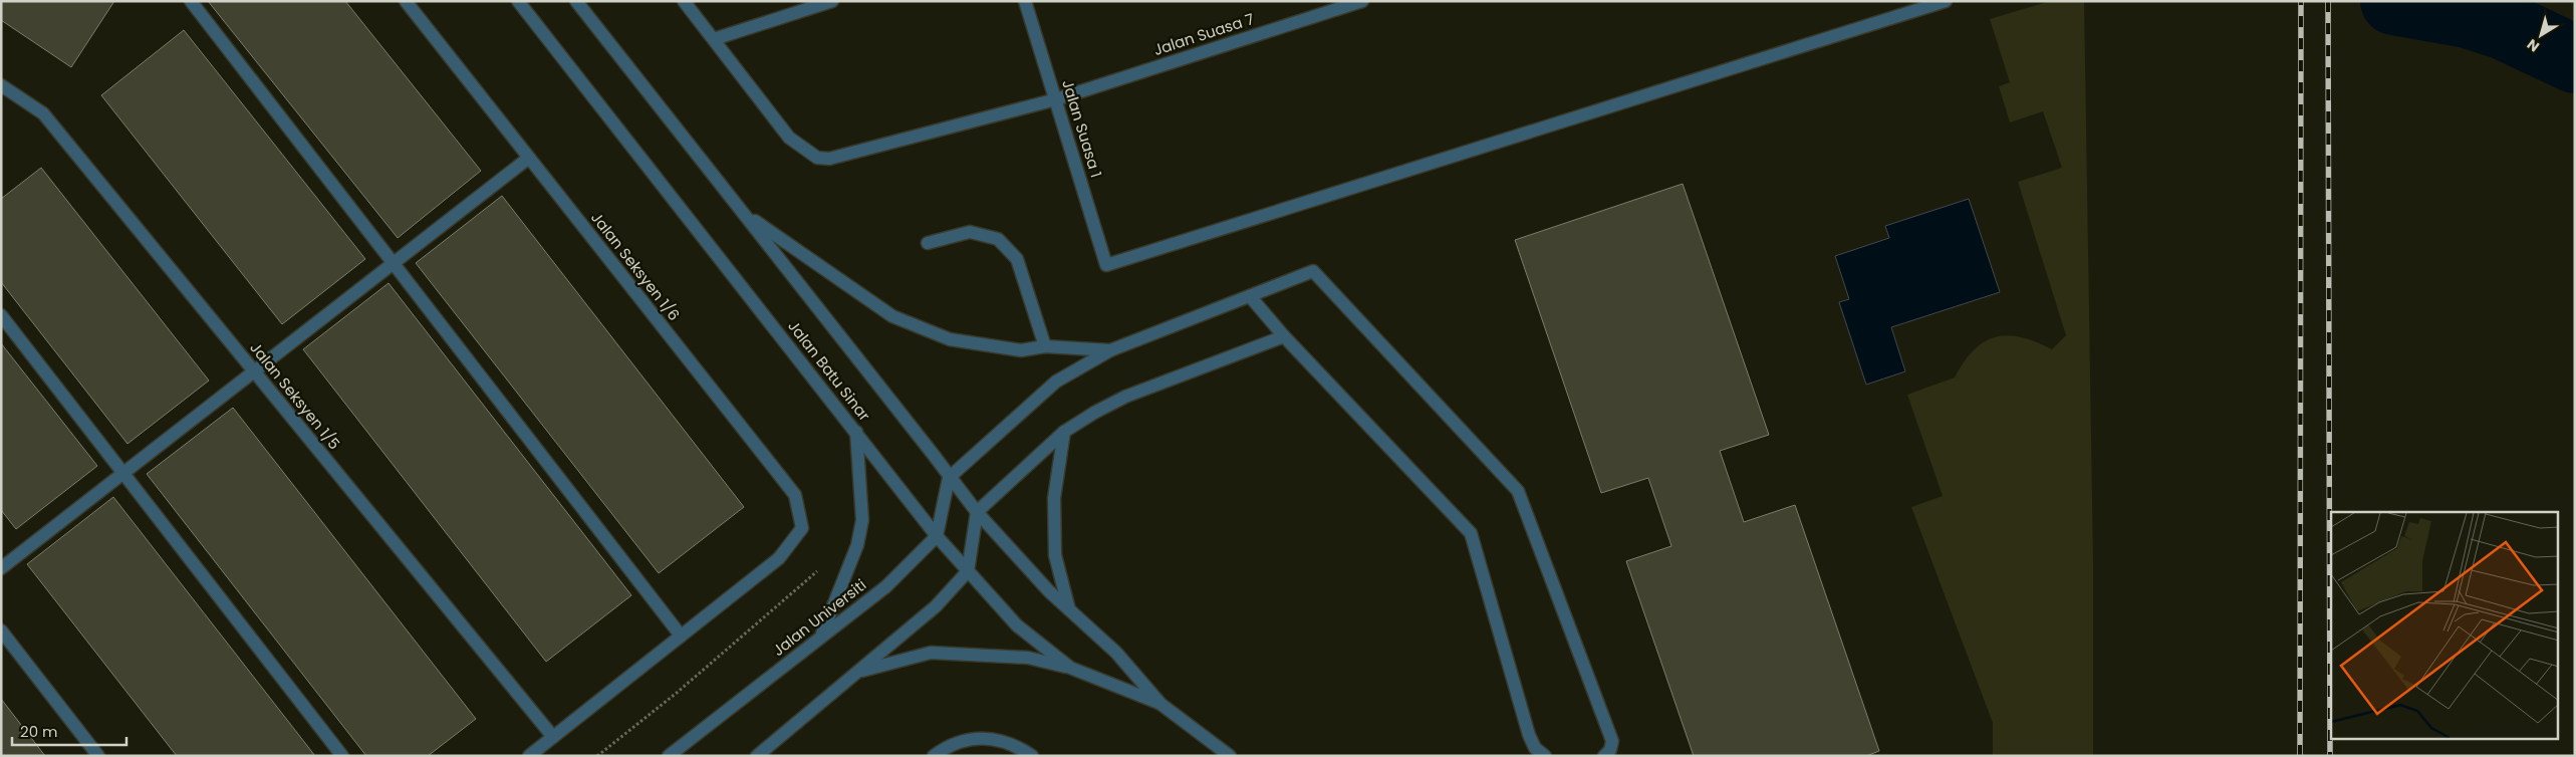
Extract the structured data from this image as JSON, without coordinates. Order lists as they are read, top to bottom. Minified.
{"streets":{"street":["Jalan Suasa 7","Jalan Suasa 1","Jalan Seksyen 1/6","Jalan Batu Sinar","Jalan Seksyen 1/5","Jalan Universiti"]},"crossings":[["Jalan Suasa 7","Jalan Suasa 1"],["Jalan Seksyen 1/6","Jalan Seksyen 1/5"],["Jalan Batu Sinar","Jalan Universiti"]],"scale_bar":"20 m","north":"bottom left"}
